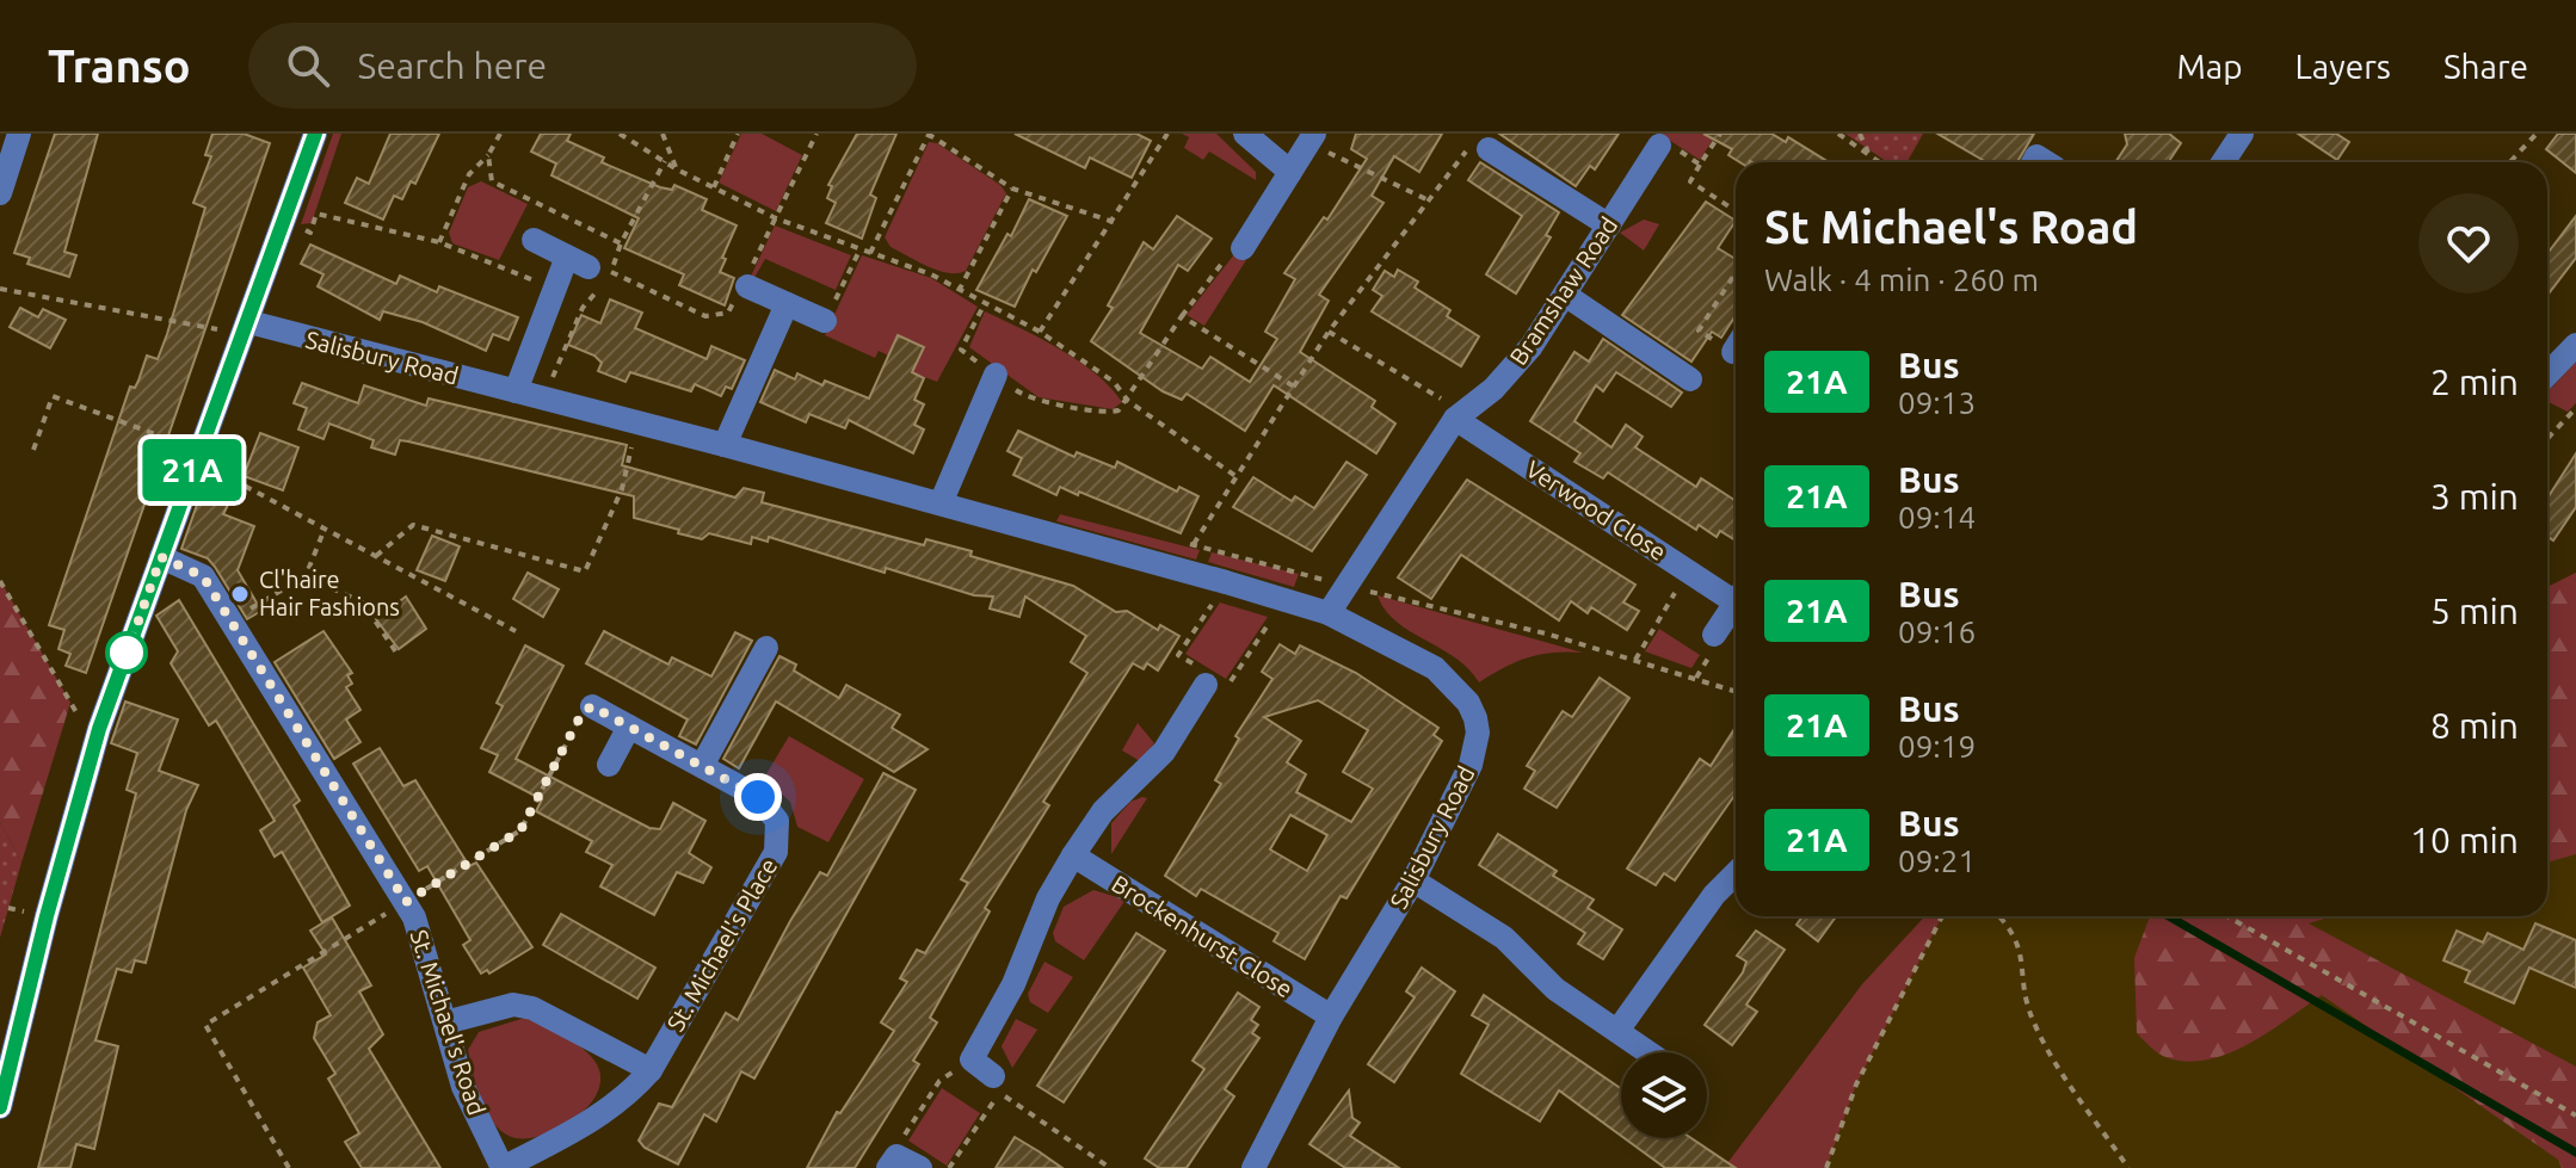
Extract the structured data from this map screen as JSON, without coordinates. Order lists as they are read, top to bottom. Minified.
{"streets":{"street":["Bramshaw Road","Salisbury Road","Verwood Close","Brockenhurst Close","St. Michael's Place","St. Michael's Road"]},"crossings":[["Bramshaw Road","Salisbury Road"],["Bramshaw Road","Verwood Close"],["Salisbury Road","Brockenhurst Close"],["St. Michael's Place","St. Michael's Road"]],"places":["Cl'haire Hair Fashions"],"lines":["bus line 21A"],"page":{"header":"Transo","search":"Search here","nav":["Map","Layers","Share"],"on_map":"21A","heading":["St Michael's Road","Walk · 4 min · 260 m"],"list":[{"mark":"21A","name":"Bus","note":"09:13","value":"2 min"},{"mark":"21A","name":"Bus","note":"09:14","value":"3 min"},{"mark":"21A","name":"Bus","note":"09:16","value":"5 min"},{"mark":"21A","name":"Bus","note":"09:19","value":"8 min"},{"mark":"21A","name":"Bus","note":"09:21","value":"10 min"}]}}
